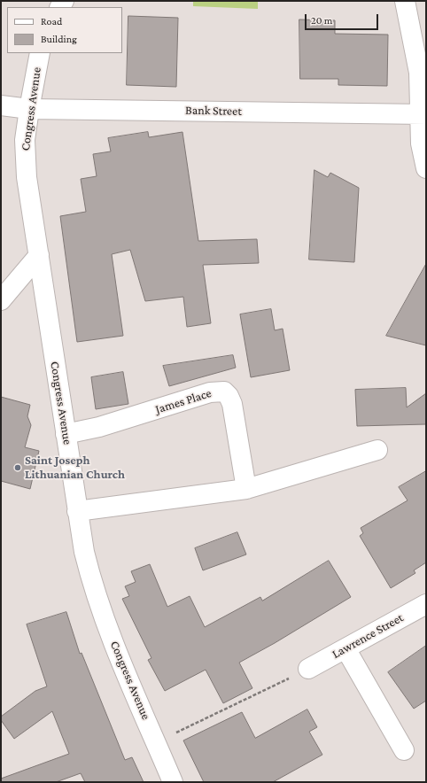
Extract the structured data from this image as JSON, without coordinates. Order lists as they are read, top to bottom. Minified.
{"streets":{"street":["Congress Avenue","Bank Street","James Place","Lawrence Street"]},"crossings":[["Congress Avenue","Bank Street"],["Congress Avenue","James Place"]],"places":["Saint Joseph Lithuanian Church"],"legend":["Road","Building"],"scale_bar":"20 m"}
